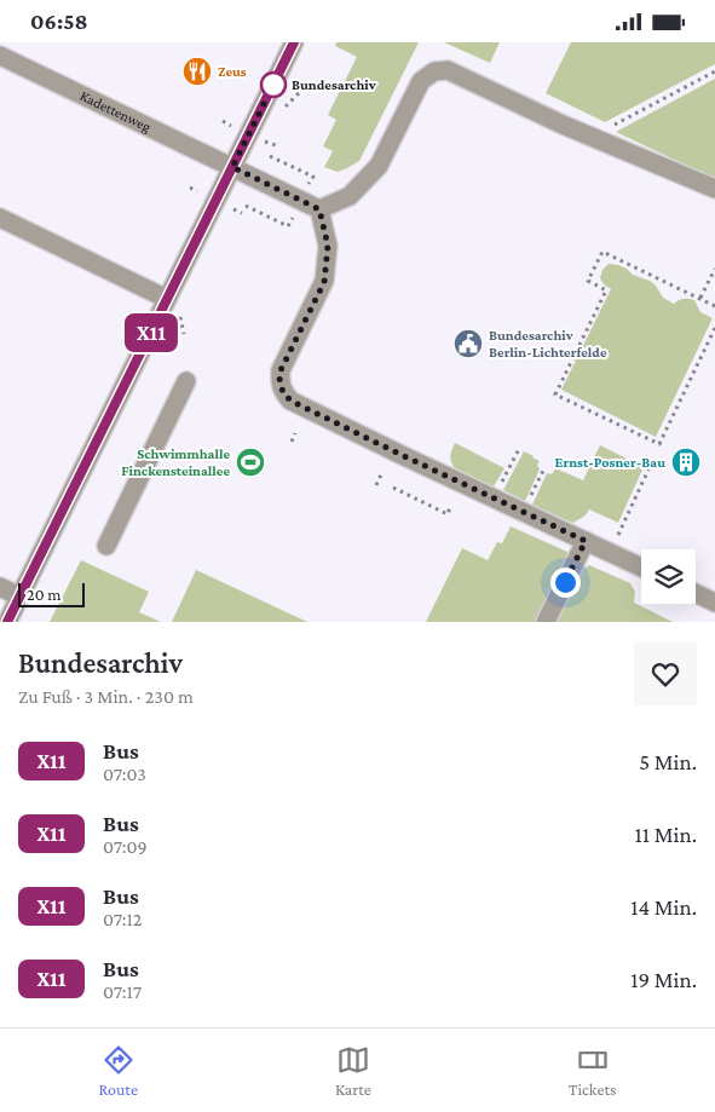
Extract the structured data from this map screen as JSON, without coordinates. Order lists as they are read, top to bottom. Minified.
{"streets":{"street":["Kadettenweg"]},"places":{"restaurant":["Zeus"],"other":["Bundesarchiv"],"public building":["Bundesarchiv Berlin-Lichterfelde"],"sports":["Schwimmhalle Finckensteinallee"],"building":["Ernst-Posner-Bau"]},"lines":["bus line X11"],"scale_bar":"20 m","page":{"status":"06:58","on_map":"X11","scale":"20 m","heading":["Bundesarchiv","Zu Fuß · 3 Min. · 230 m"],"list":[{"mark":"X11","name":"Bus","note":"07:03","value":"5 Min."},{"mark":"X11","name":"Bus","note":"07:09","value":"11 Min."},{"mark":"X11","name":"Bus","note":"07:12","value":"14 Min."},{"mark":"X11","name":"Bus","note":"07:17","value":"19 Min."}],"tabs":["Route","Karte","Tickets"]}}
